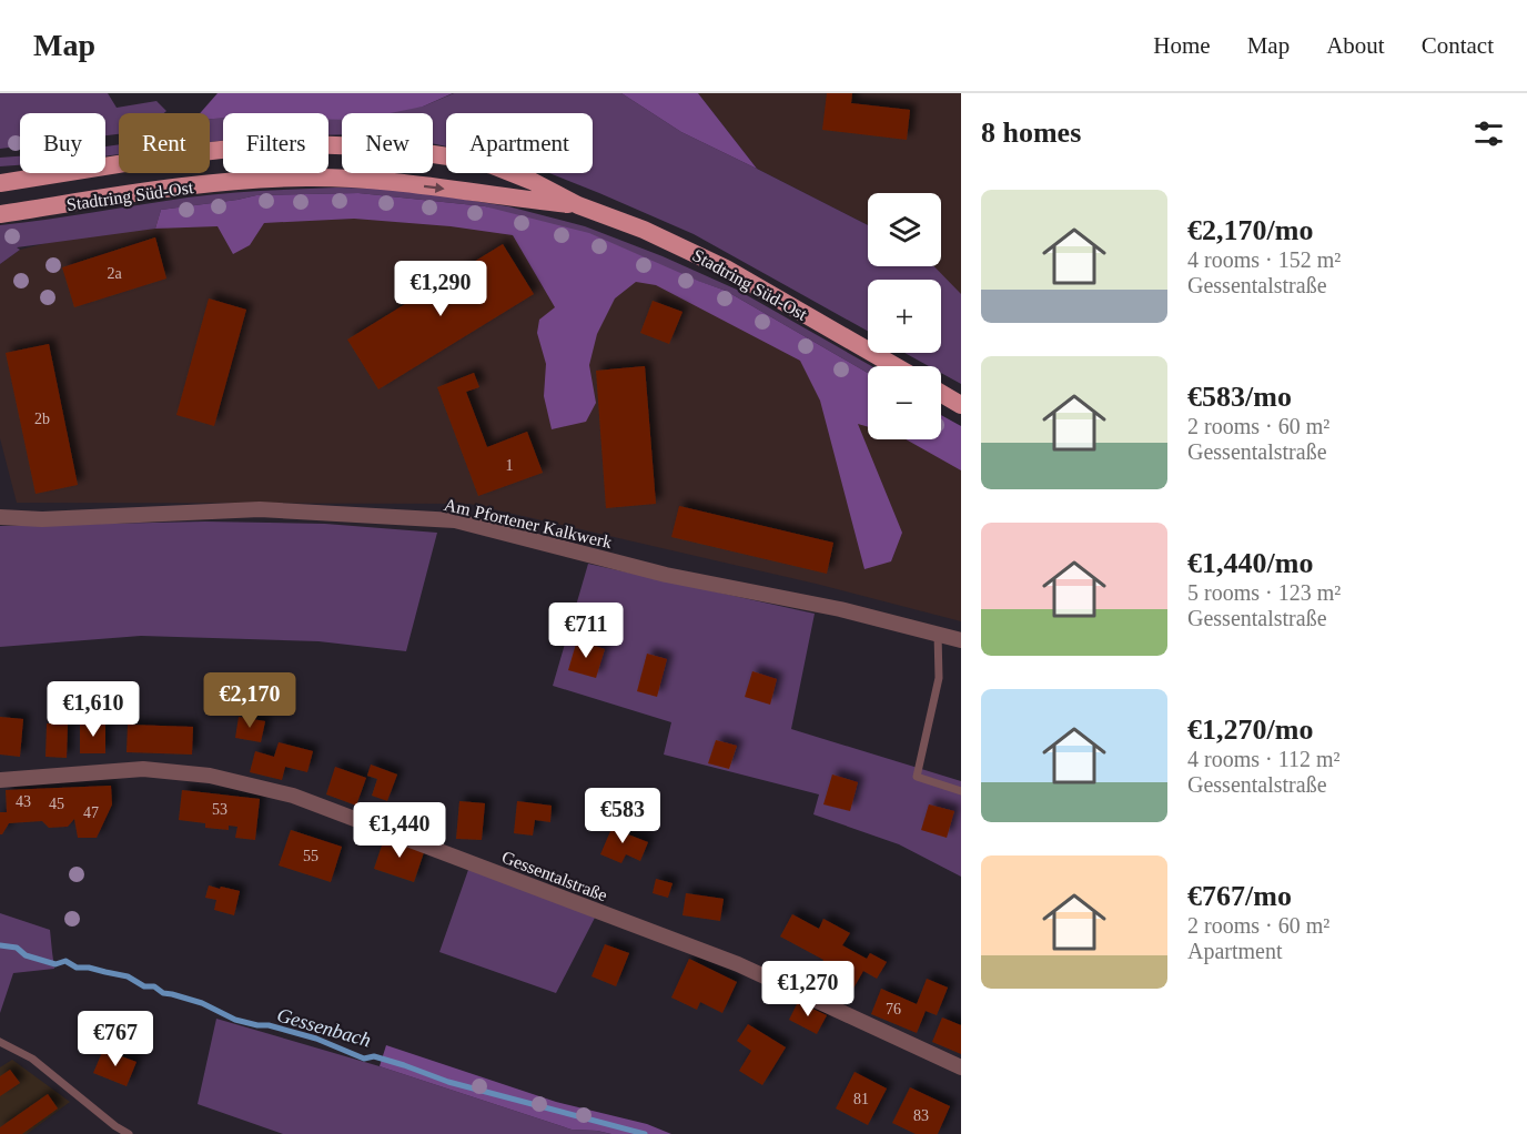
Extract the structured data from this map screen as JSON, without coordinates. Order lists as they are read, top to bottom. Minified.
{"streets":{"main road":["Stadtring Süd-Ost"],"street":["Am Pfortener Kalkwerk","Gessentalstraße"]},"water":["Gessenbach"],"house_numbers":["2a","2b","1","43","45","53","47","55","76","81","83"],"page":{"header":"Map","nav":["Home","Map","About","Contact"],"heading":"8 homes","chip":["Buy","Rent","Filters","New","Apartment"],"list":[{"name":"€2,170/mo","note":"4 rooms · 152 m² · Gessentalstraße"},{"name":"€583/mo","note":"2 rooms · 60 m² · Gessentalstraße"},{"name":"€1,440/mo","note":"5 rooms · 123 m² · Gessentalstraße"},{"name":"€1,270/mo","note":"4 rooms · 112 m² · Gessentalstraße"},{"name":"€767/mo","note":"2 rooms · 60 m² · Apartment"}],"map_buttons":["+","−"],"price":["€1,290","€711","€2,170","€1,610","€583","€1,440","€1,270","€767"]}}
